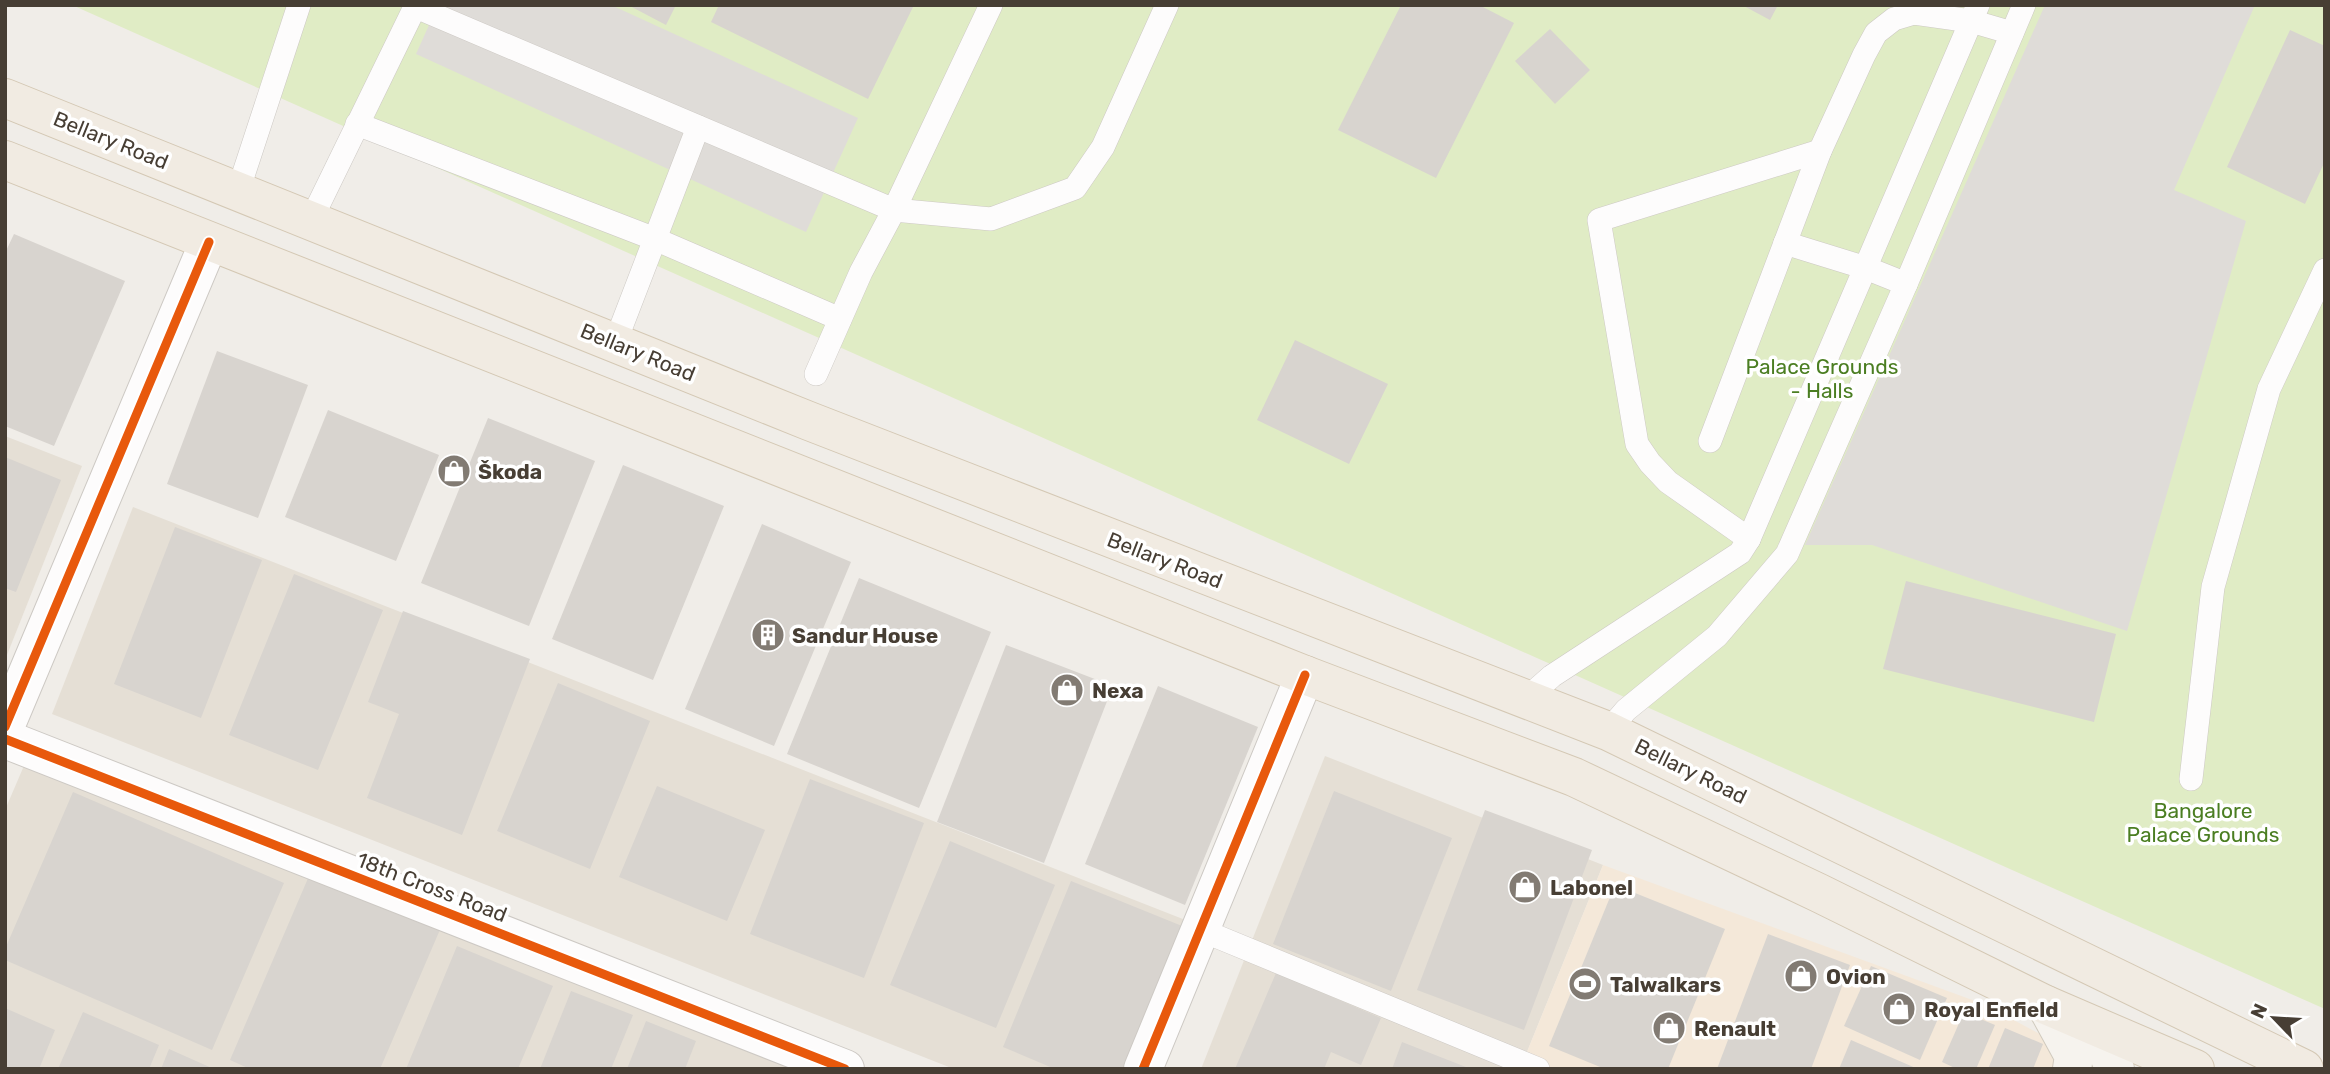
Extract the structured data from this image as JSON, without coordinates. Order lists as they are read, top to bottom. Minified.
{"streets":{"main road":["Bellary Road"],"street":["18th Cross Road"]},"parks":["Palace Grounds - Halls","Bangalore Palace Grounds"],"places":{"shop":["Škoda","Nexa","Labonel","Ovion","Royal Enfield","Renault"],"building":["Sandur House"],"sports":["Talwalkars"]},"north":"top left"}
